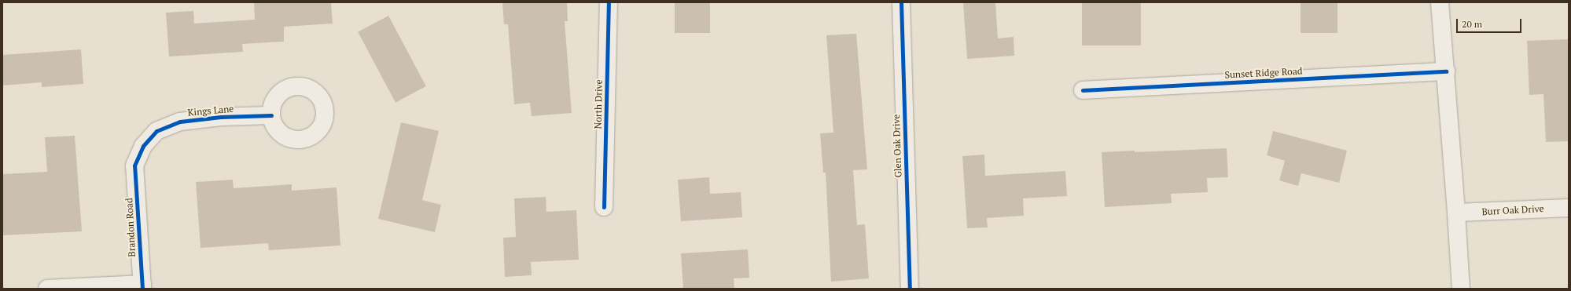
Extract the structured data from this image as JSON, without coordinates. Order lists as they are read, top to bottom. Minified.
{"streets":{"street":["Sunset Ridge Road","North Drive","Kings Lane","Glen Oak Drive","Burr Oak Drive","Brandon Road"]},"crossings":[["Kings Lane","Brandon Road"]],"scale_bar":"20 m"}
